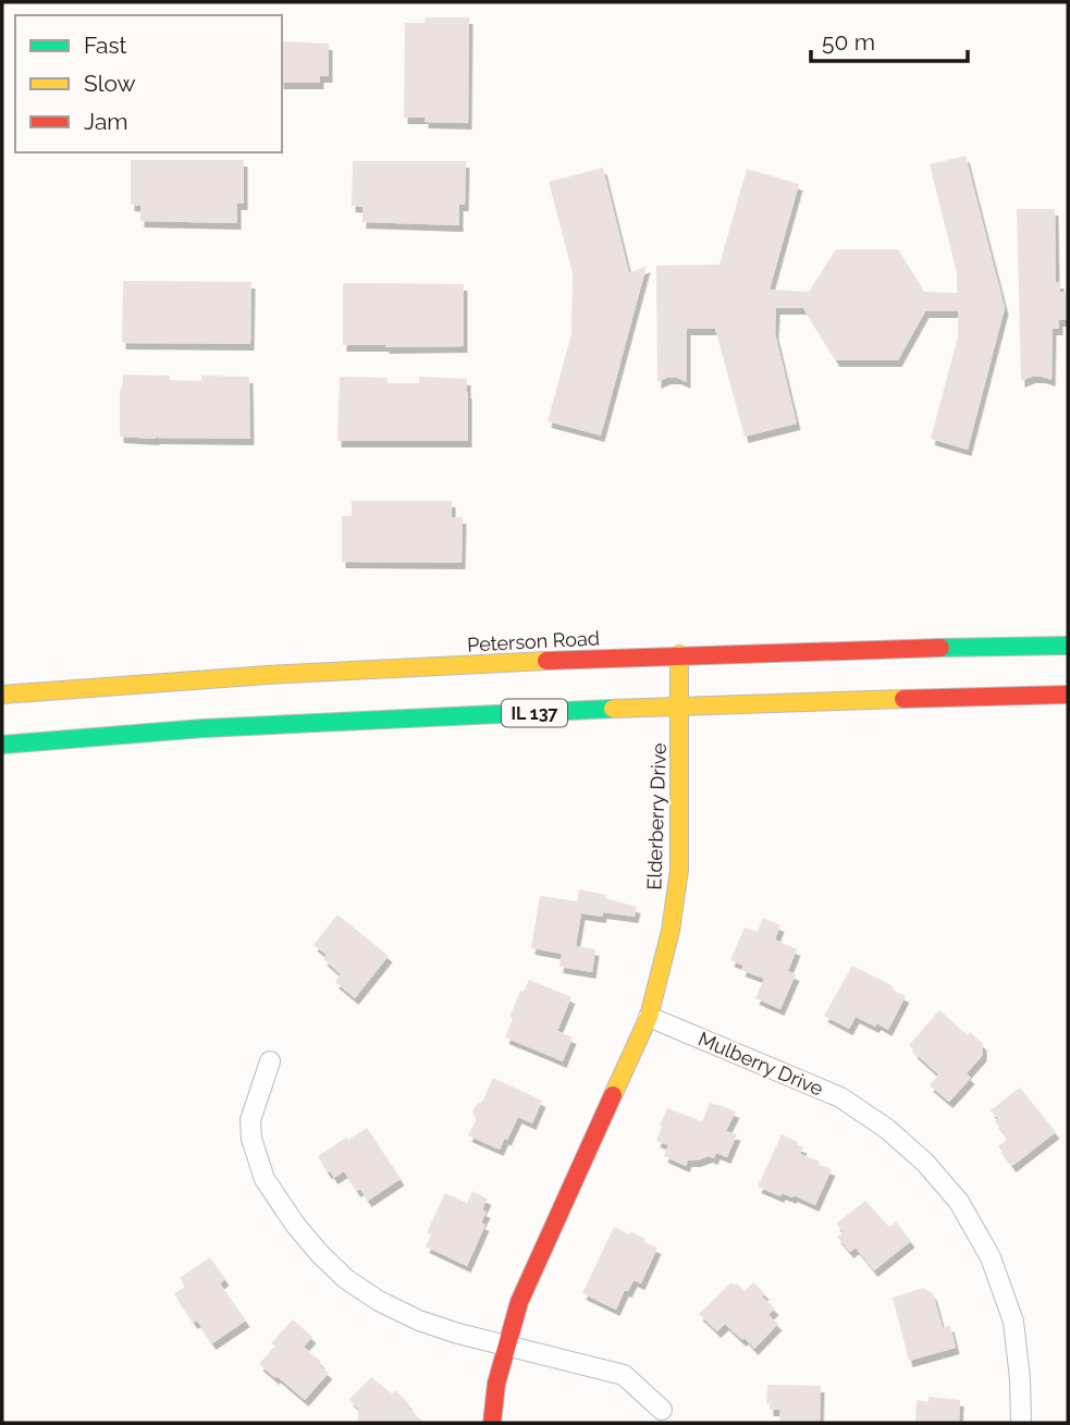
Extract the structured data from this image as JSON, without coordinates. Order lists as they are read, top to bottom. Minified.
{"streets":{"main road":["Peterson Road","IL 137","Elderberry Drive"],"street":["Mulberry Drive"]},"crossings":[["Peterson Road","Elderberry Drive"],["IL 137","Elderberry Drive"],["Elderberry Drive","Mulberry Drive"]],"legend":["Fast","Slow","Jam"],"scale_bar":"50 m"}
